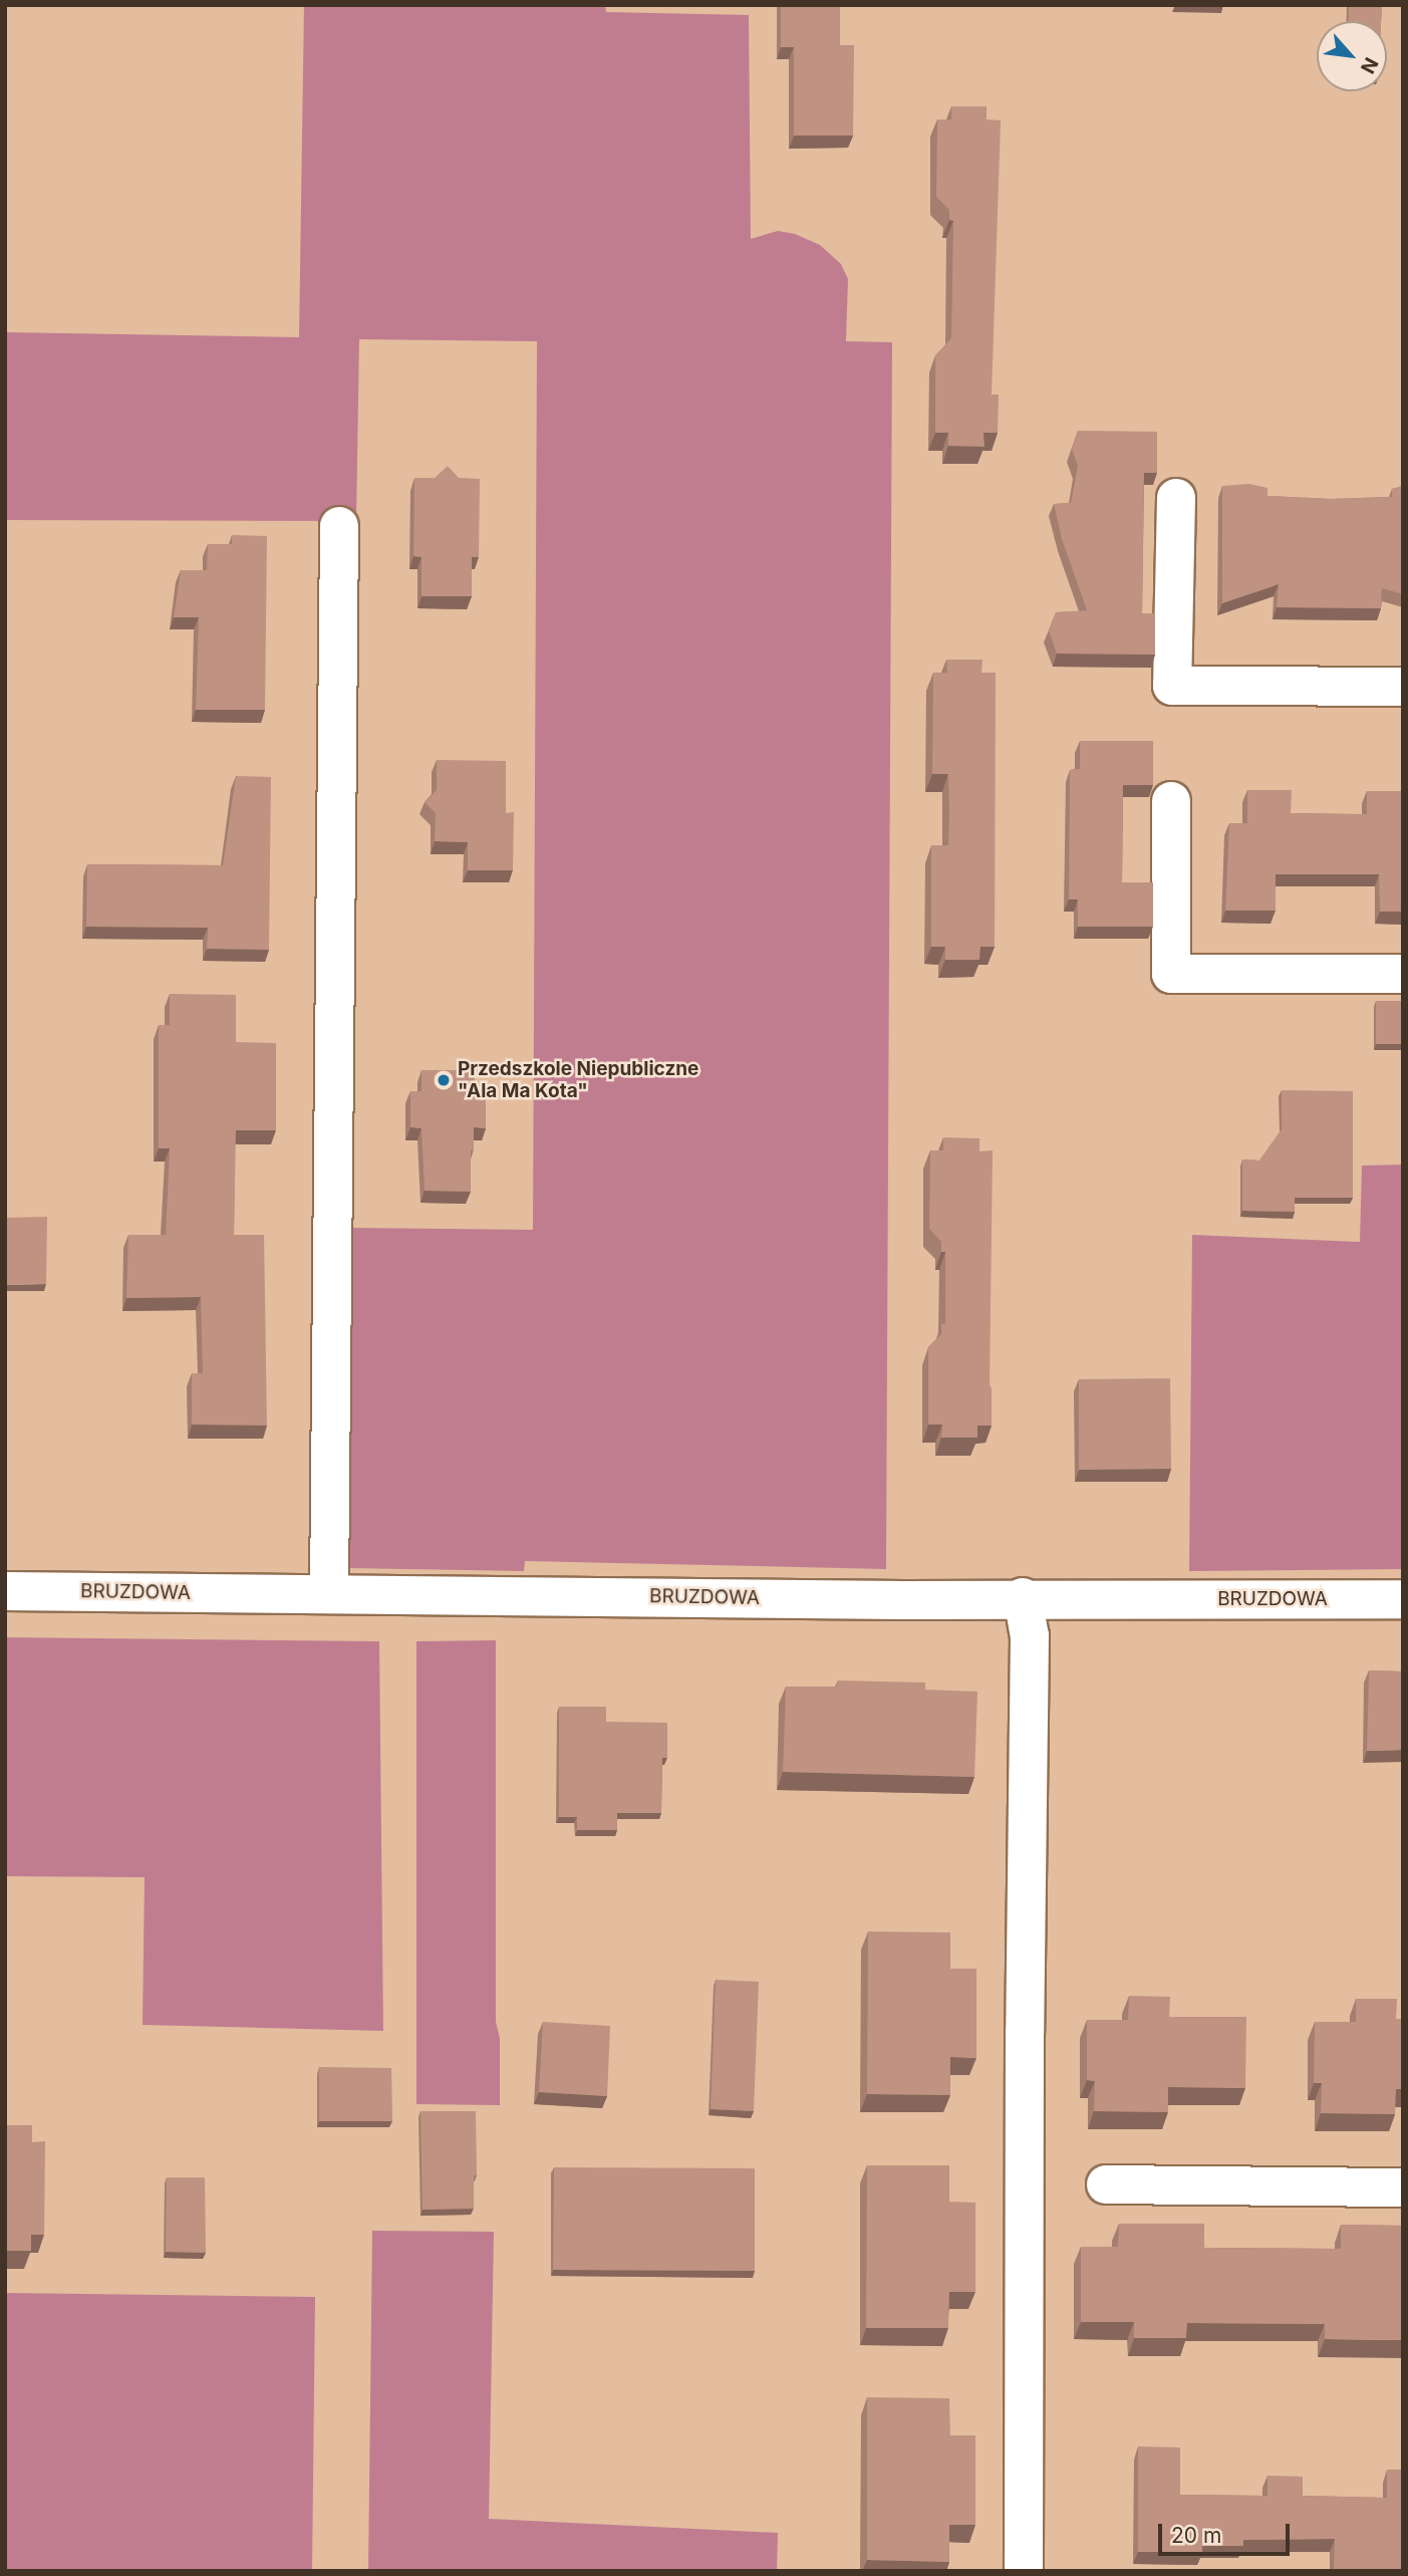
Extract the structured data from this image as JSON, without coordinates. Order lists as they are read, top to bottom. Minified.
{"streets":{"street":["BRUZDOWA"]},"places":["Przedszkole Niepubliczne \"Ala Ma Kota\""],"scale_bar":"20 m","north":"bottom right"}
